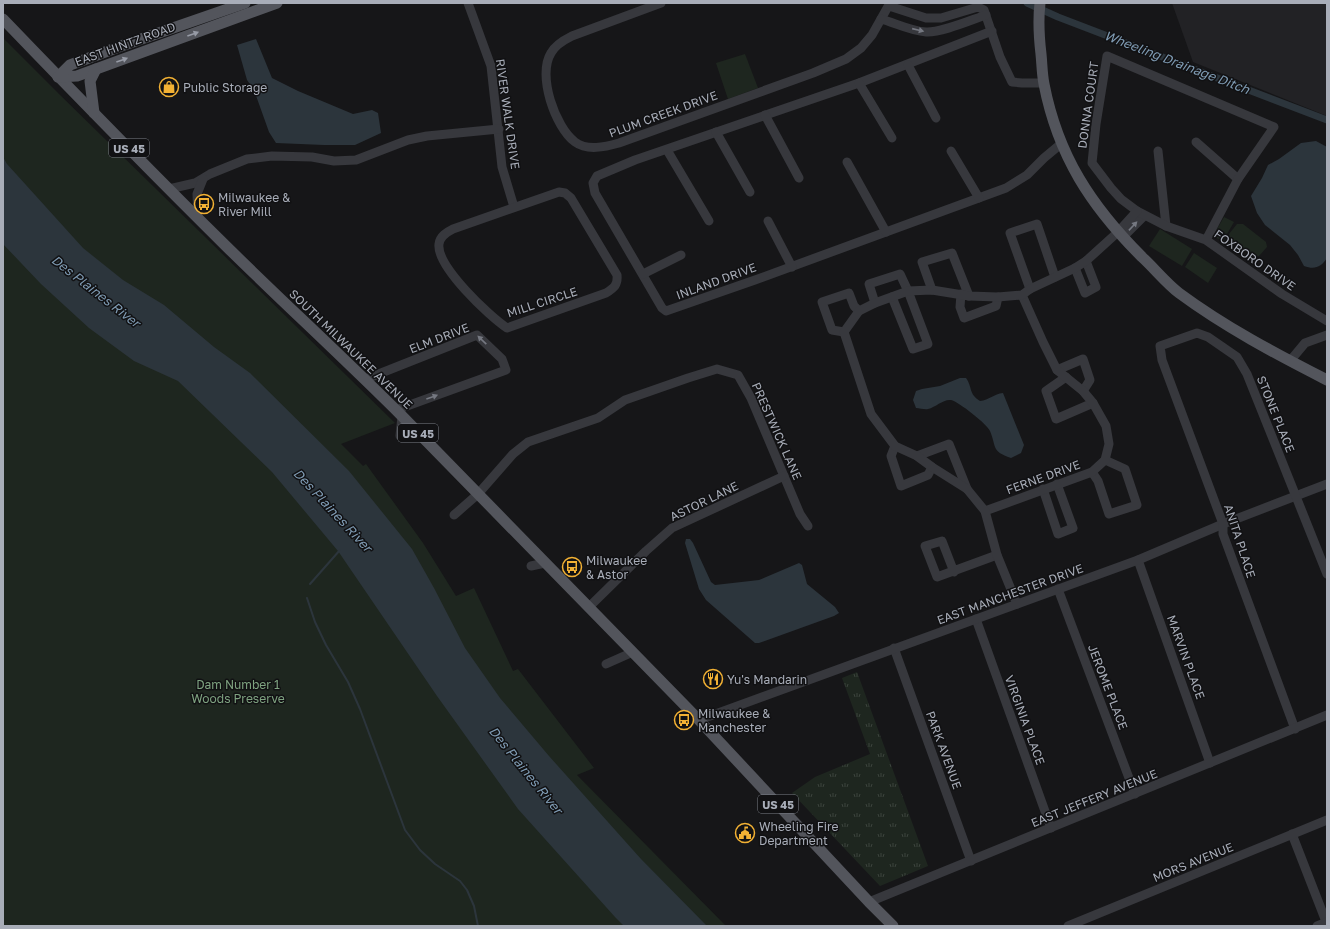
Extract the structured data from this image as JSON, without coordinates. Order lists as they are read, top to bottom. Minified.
{"streets":{"main road":["EAST HINTZ ROAD","US 45","SOUTH MILWAUKEE AVENUE"],"street":["DONNA COURT","RIVER WALK DRIVE","PLUM CREEK DRIVE","FOXBORO DRIVE","INLAND DRIVE","MILL CIRCLE","ELM DRIVE","STONE PLACE","PRESTWICK LANE","FERNE DRIVE","ASTOR LANE","ANITA PLACE","EAST MANCHESTER DRIVE","MARVIN PLACE","JEROME PLACE","VIRGINIA PLACE","PARK AVENUE","EAST JEFFERY AVENUE","MORS AVENUE"]},"crossings":[["EAST HINTZ ROAD","SOUTH MILWAUKEE AVENUE"],["DONNA COURT","FOXBORO DRIVE"],["RIVER WALK DRIVE","MILL CIRCLE"],["ELM DRIVE","SOUTH MILWAUKEE AVENUE"],["SOUTH MILWAUKEE AVENUE","PRESTWICK LANE"],["SOUTH MILWAUKEE AVENUE","ASTOR LANE"],["SOUTH MILWAUKEE AVENUE","EAST MANCHESTER DRIVE"],["SOUTH MILWAUKEE AVENUE","EAST JEFFERY AVENUE"],["STONE PLACE","ANITA PLACE"],["STONE PLACE","EAST MANCHESTER DRIVE"],["PRESTWICK LANE","ASTOR LANE"],["ANITA PLACE","EAST MANCHESTER DRIVE"],["ANITA PLACE","EAST JEFFERY AVENUE"],["EAST MANCHESTER DRIVE","MARVIN PLACE"],["EAST MANCHESTER DRIVE","JEROME PLACE"],["EAST MANCHESTER DRIVE","VIRGINIA PLACE"],["EAST MANCHESTER DRIVE","PARK AVENUE"],["MARVIN PLACE","EAST JEFFERY AVENUE"],["JEROME PLACE","EAST JEFFERY AVENUE"],["VIRGINIA PLACE","EAST JEFFERY AVENUE"],["PARK AVENUE","EAST JEFFERY AVENUE"]],"water":["Wheeling Drainage Ditch","Des Plaines River"],"parks":["Dam Number 1 Woods Preserve"],"places":{"shop":["Public Storage"],"bus stop":["Milwaukee & River Mill","Milwaukee & Astor","Milwaukee & Manchester"],"restaurant":["Yu's Mandarin"],"public building":["Wheeling Fire Department"]}}
